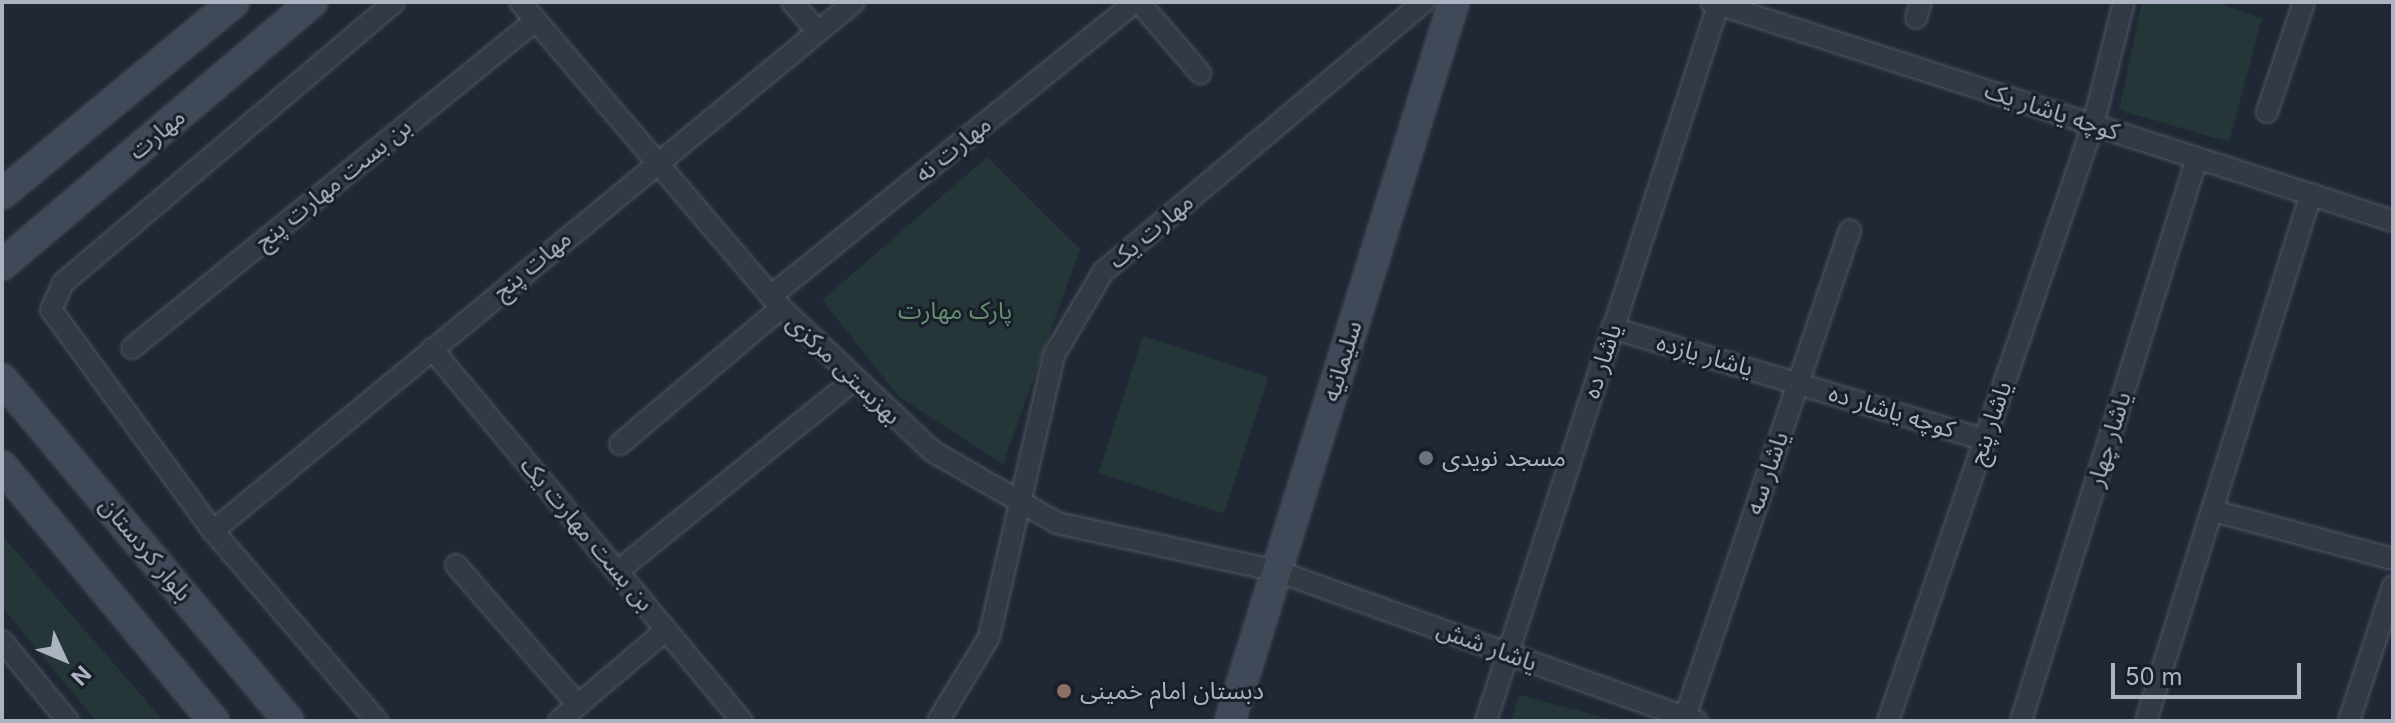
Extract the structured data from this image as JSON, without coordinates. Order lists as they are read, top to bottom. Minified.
{"streets":{"main road":["مهارت","سلیمانیه","بلوار کردستان"],"street":["کوچه یاشار یک","مهارت نه","بن بست مهارت پنج","مهارت یک","مهات پنج","یاشار یازده","یاشار ده","بهزیستی مرکزی","کوچه یاشار ده","یاشار پنج","یاشار چهار","یاشار سه","بن بست مهارت یک","یاشار شش"]},"crossings":[["کوچه یاشار یک","یاشار ده"],["کوچه یاشار یک","یاشار پنج"],["کوچه یاشار یک","یاشار چهار"],["مهارت نه","بهزیستی مرکزی"],["بن بست مهارت پنج","بهزیستی مرکزی"],["مهارت یک","بهزیستی مرکزی"],["مهات پنج","بهزیستی مرکزی"],["مهات پنج","بن بست مهارت یک"],["یاشار یازده","یاشار ده"],["یاشار یازده","کوچه یاشار ده"],["یاشار یازده","یاشار سه"],["سلیمانیه","بهزیستی مرکزی"],["سلیمانیه","یاشار شش"],["یاشار ده","یاشار شش"],["بهزیستی مرکزی","یاشار شش"],["کوچه یاشار ده","یاشار پنج"],["کوچه یاشار ده","یاشار سه"],["یاشار سه","یاشار شش"]],"parks":["پارک مهارت"],"places":["مسجد نویدی","دبستان امام خمینی"],"scale_bar":"50 m","north":"bottom right"}
